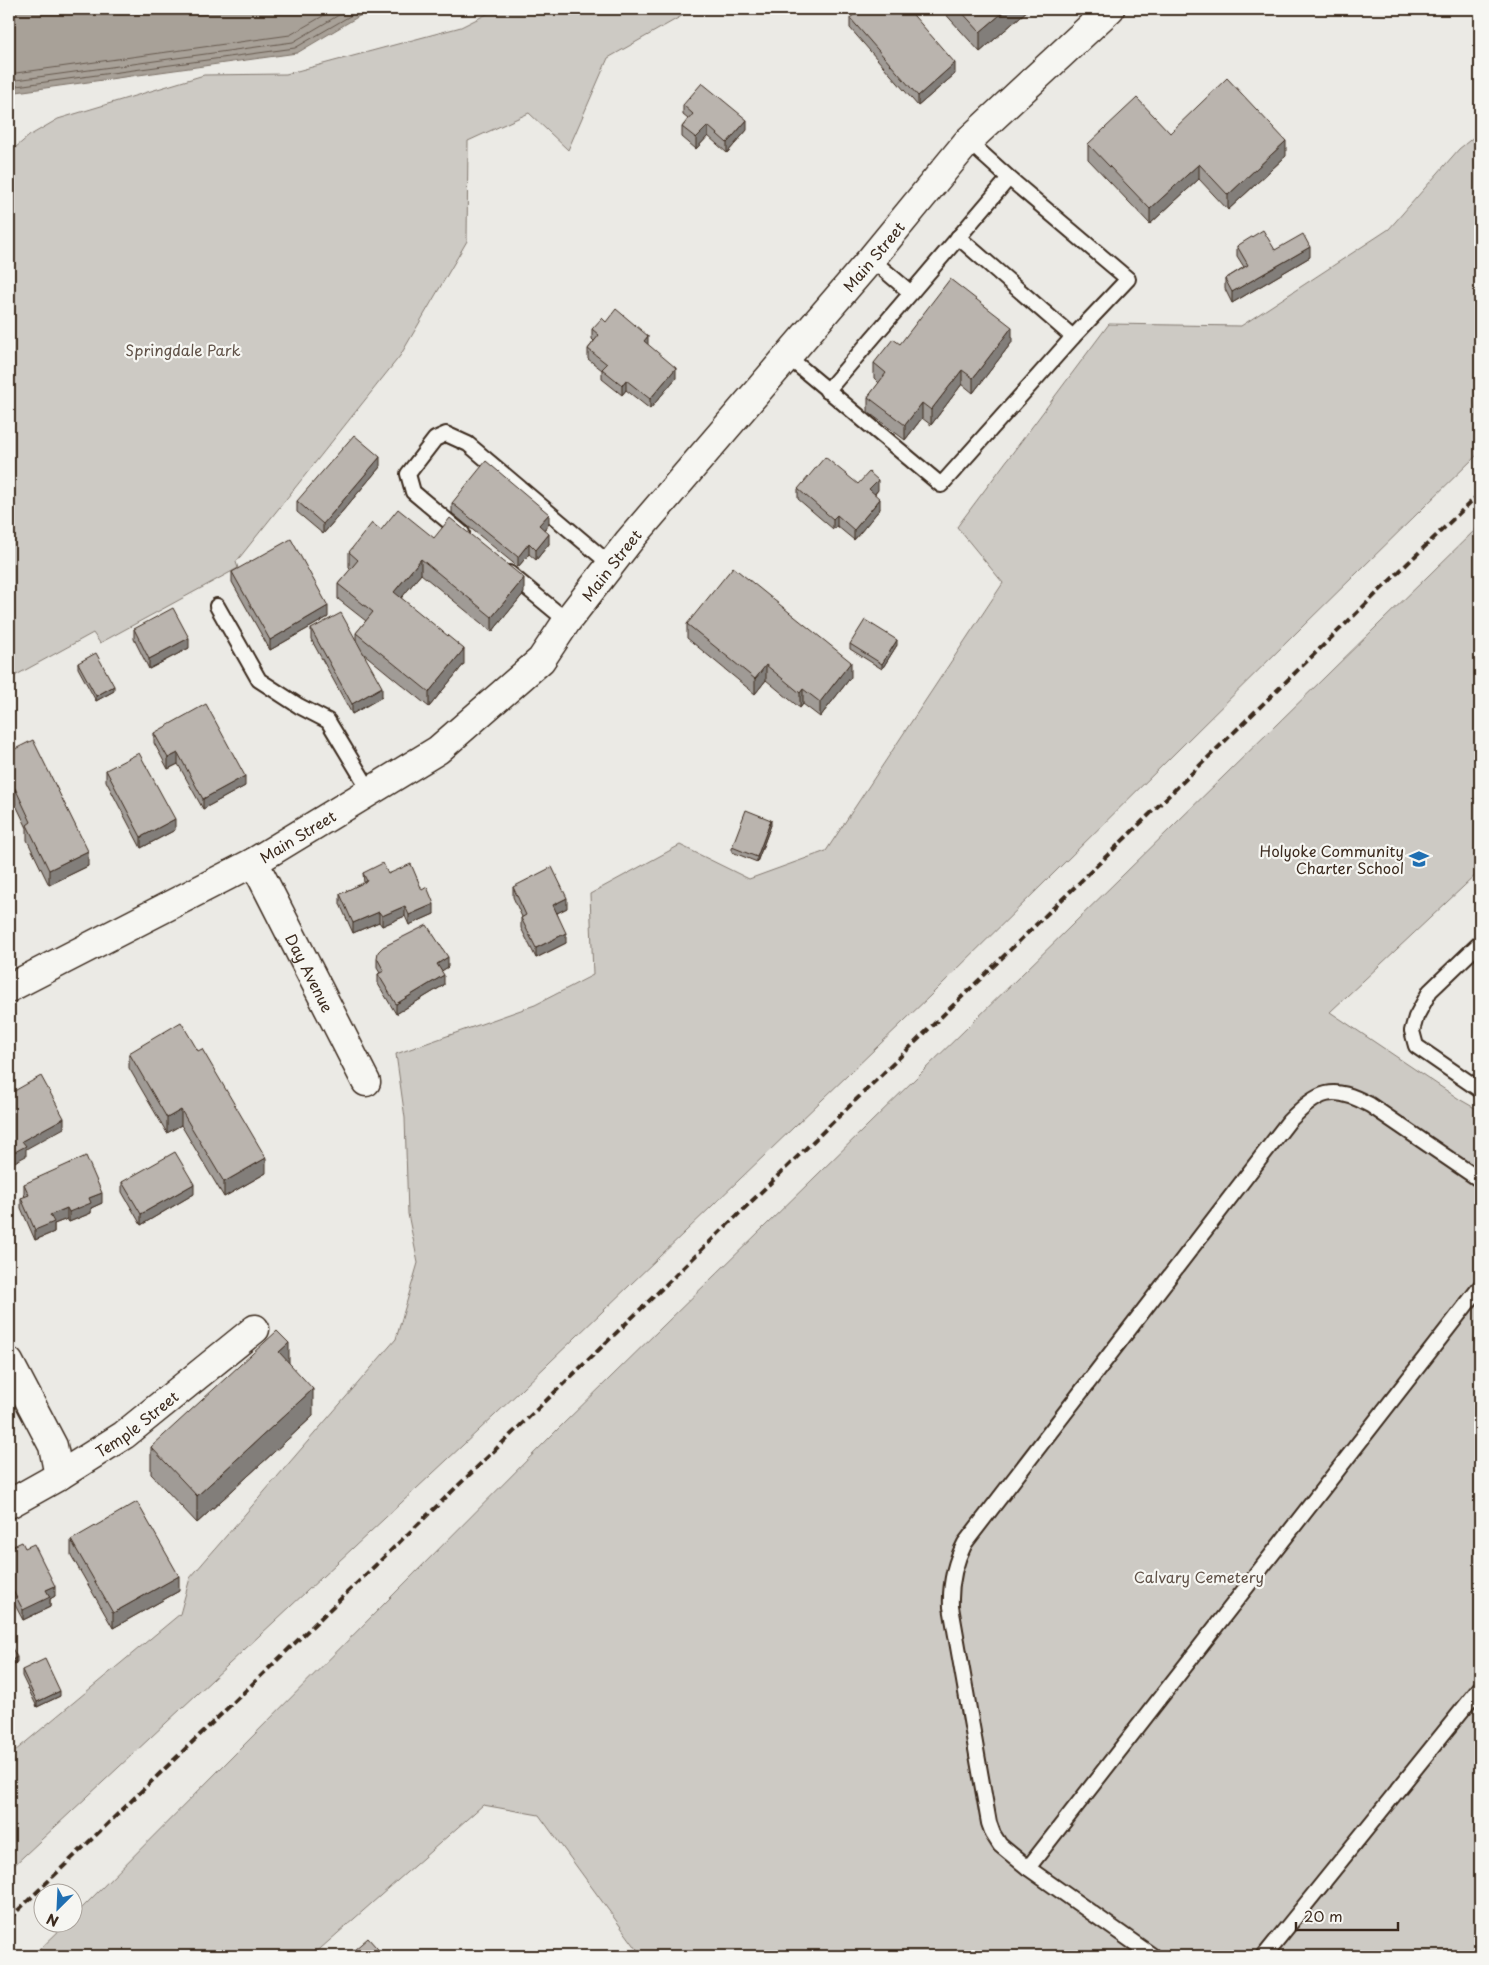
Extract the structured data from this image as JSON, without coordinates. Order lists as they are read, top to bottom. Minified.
{"streets":{"main road":["Main Street","Day Avenue","Temple Street"]},"crossings":[["Main Street","Day Avenue"]],"parks":["Springdale Park","Calvary Cemetery"],"places":{"school or university":["Holyoke Community Charter School"]},"scale_bar":"20 m","north":"bottom left"}
